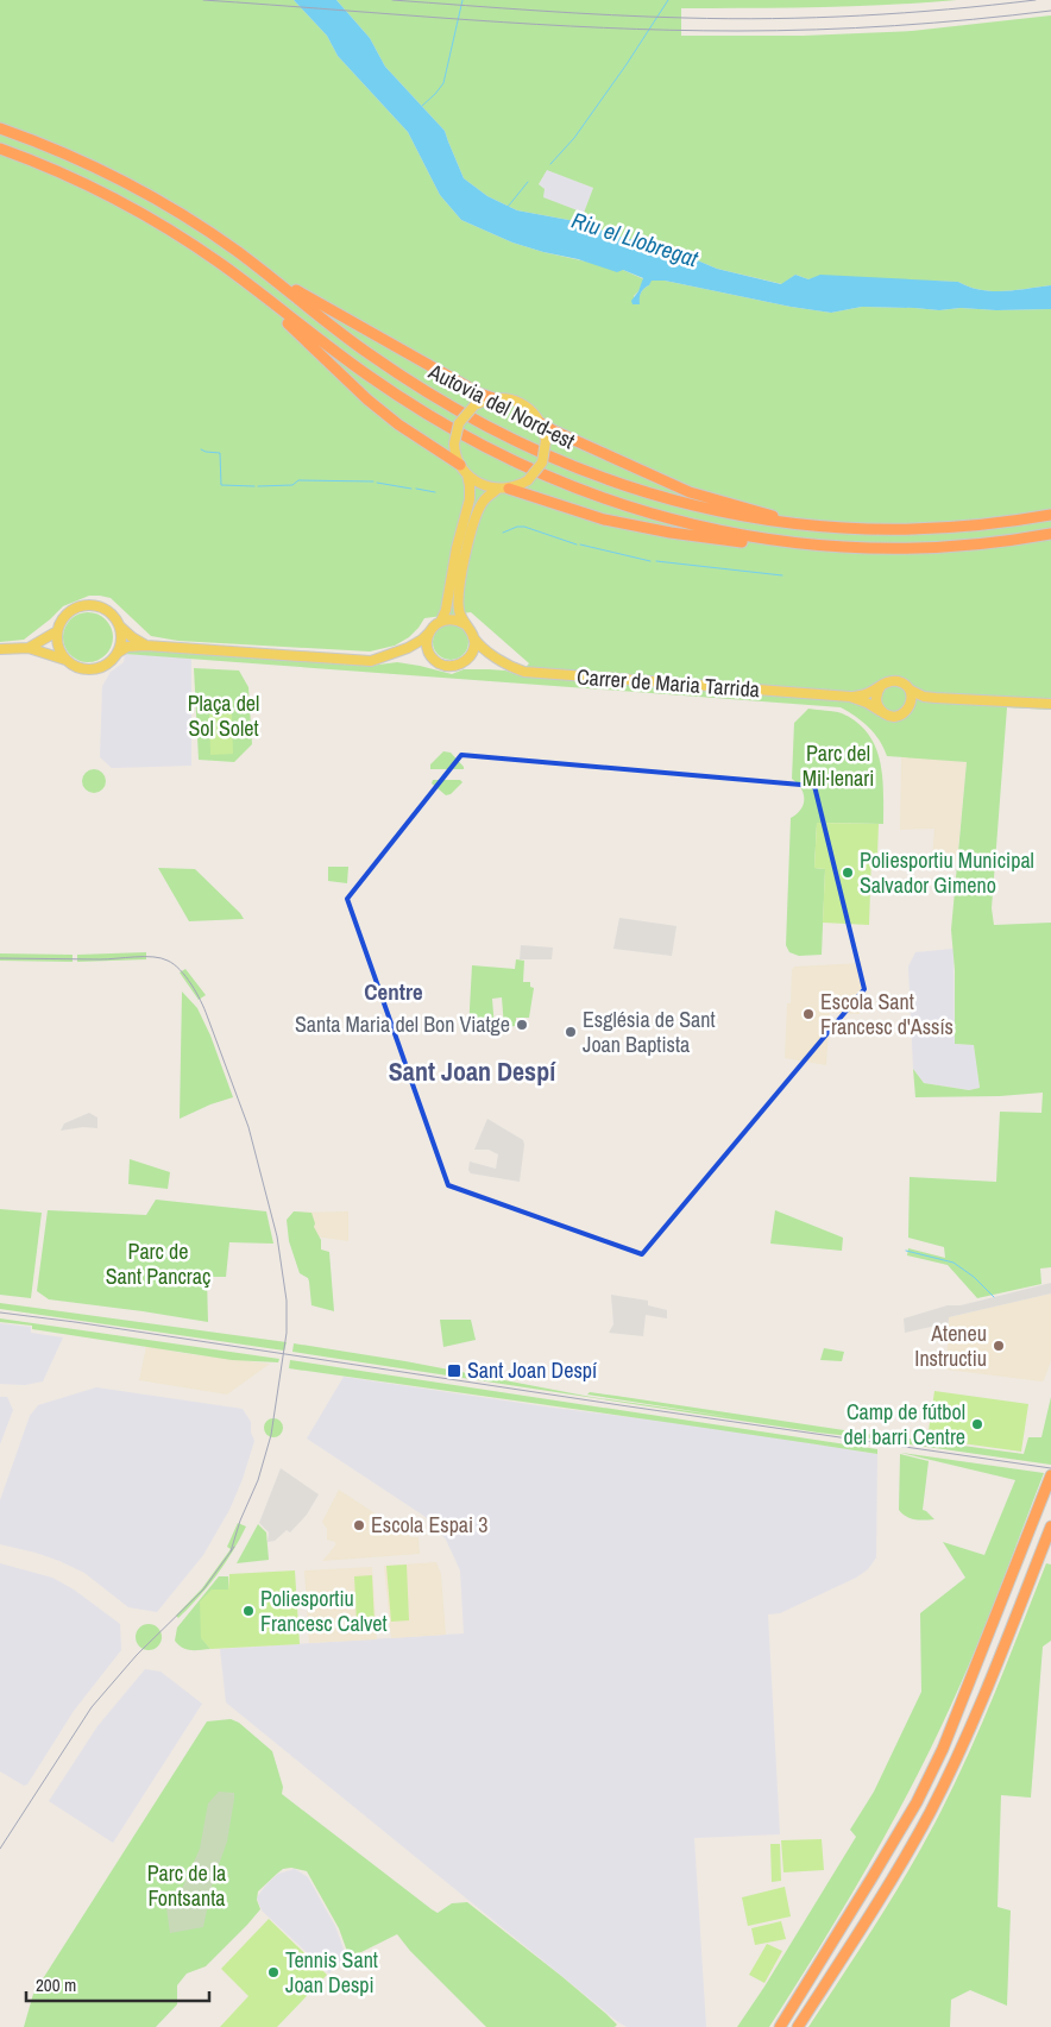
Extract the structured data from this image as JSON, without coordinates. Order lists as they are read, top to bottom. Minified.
{"streets":{"highway":["Autovia del Nord-est"],"main road":["Carrer de Maria Tarrida"]},"districts":["Centre","Sant Joan Despí"],"water":["Riu el Llobregat"],"parks":["Plaça del Sol Solet","Parc del Mil·lenari","Parc de Sant Pancraç","Parc de la Fontsanta"],"places":{"other":["Poliesportiu Municipal Salvador Gimeno","Escola Sant Francesc d'Assís","Santa Maria del Bon Viatge","Església de Sant Joan Baptista","Ateneu Instructiu","Camp de fútbol del barri Centre","Escola Espai 3","Poliesportiu Francesc Calvet","Tennis Sant Joan Despi"],"transit":["Sant Joan Despí"]},"scale_bar":"200 m"}
